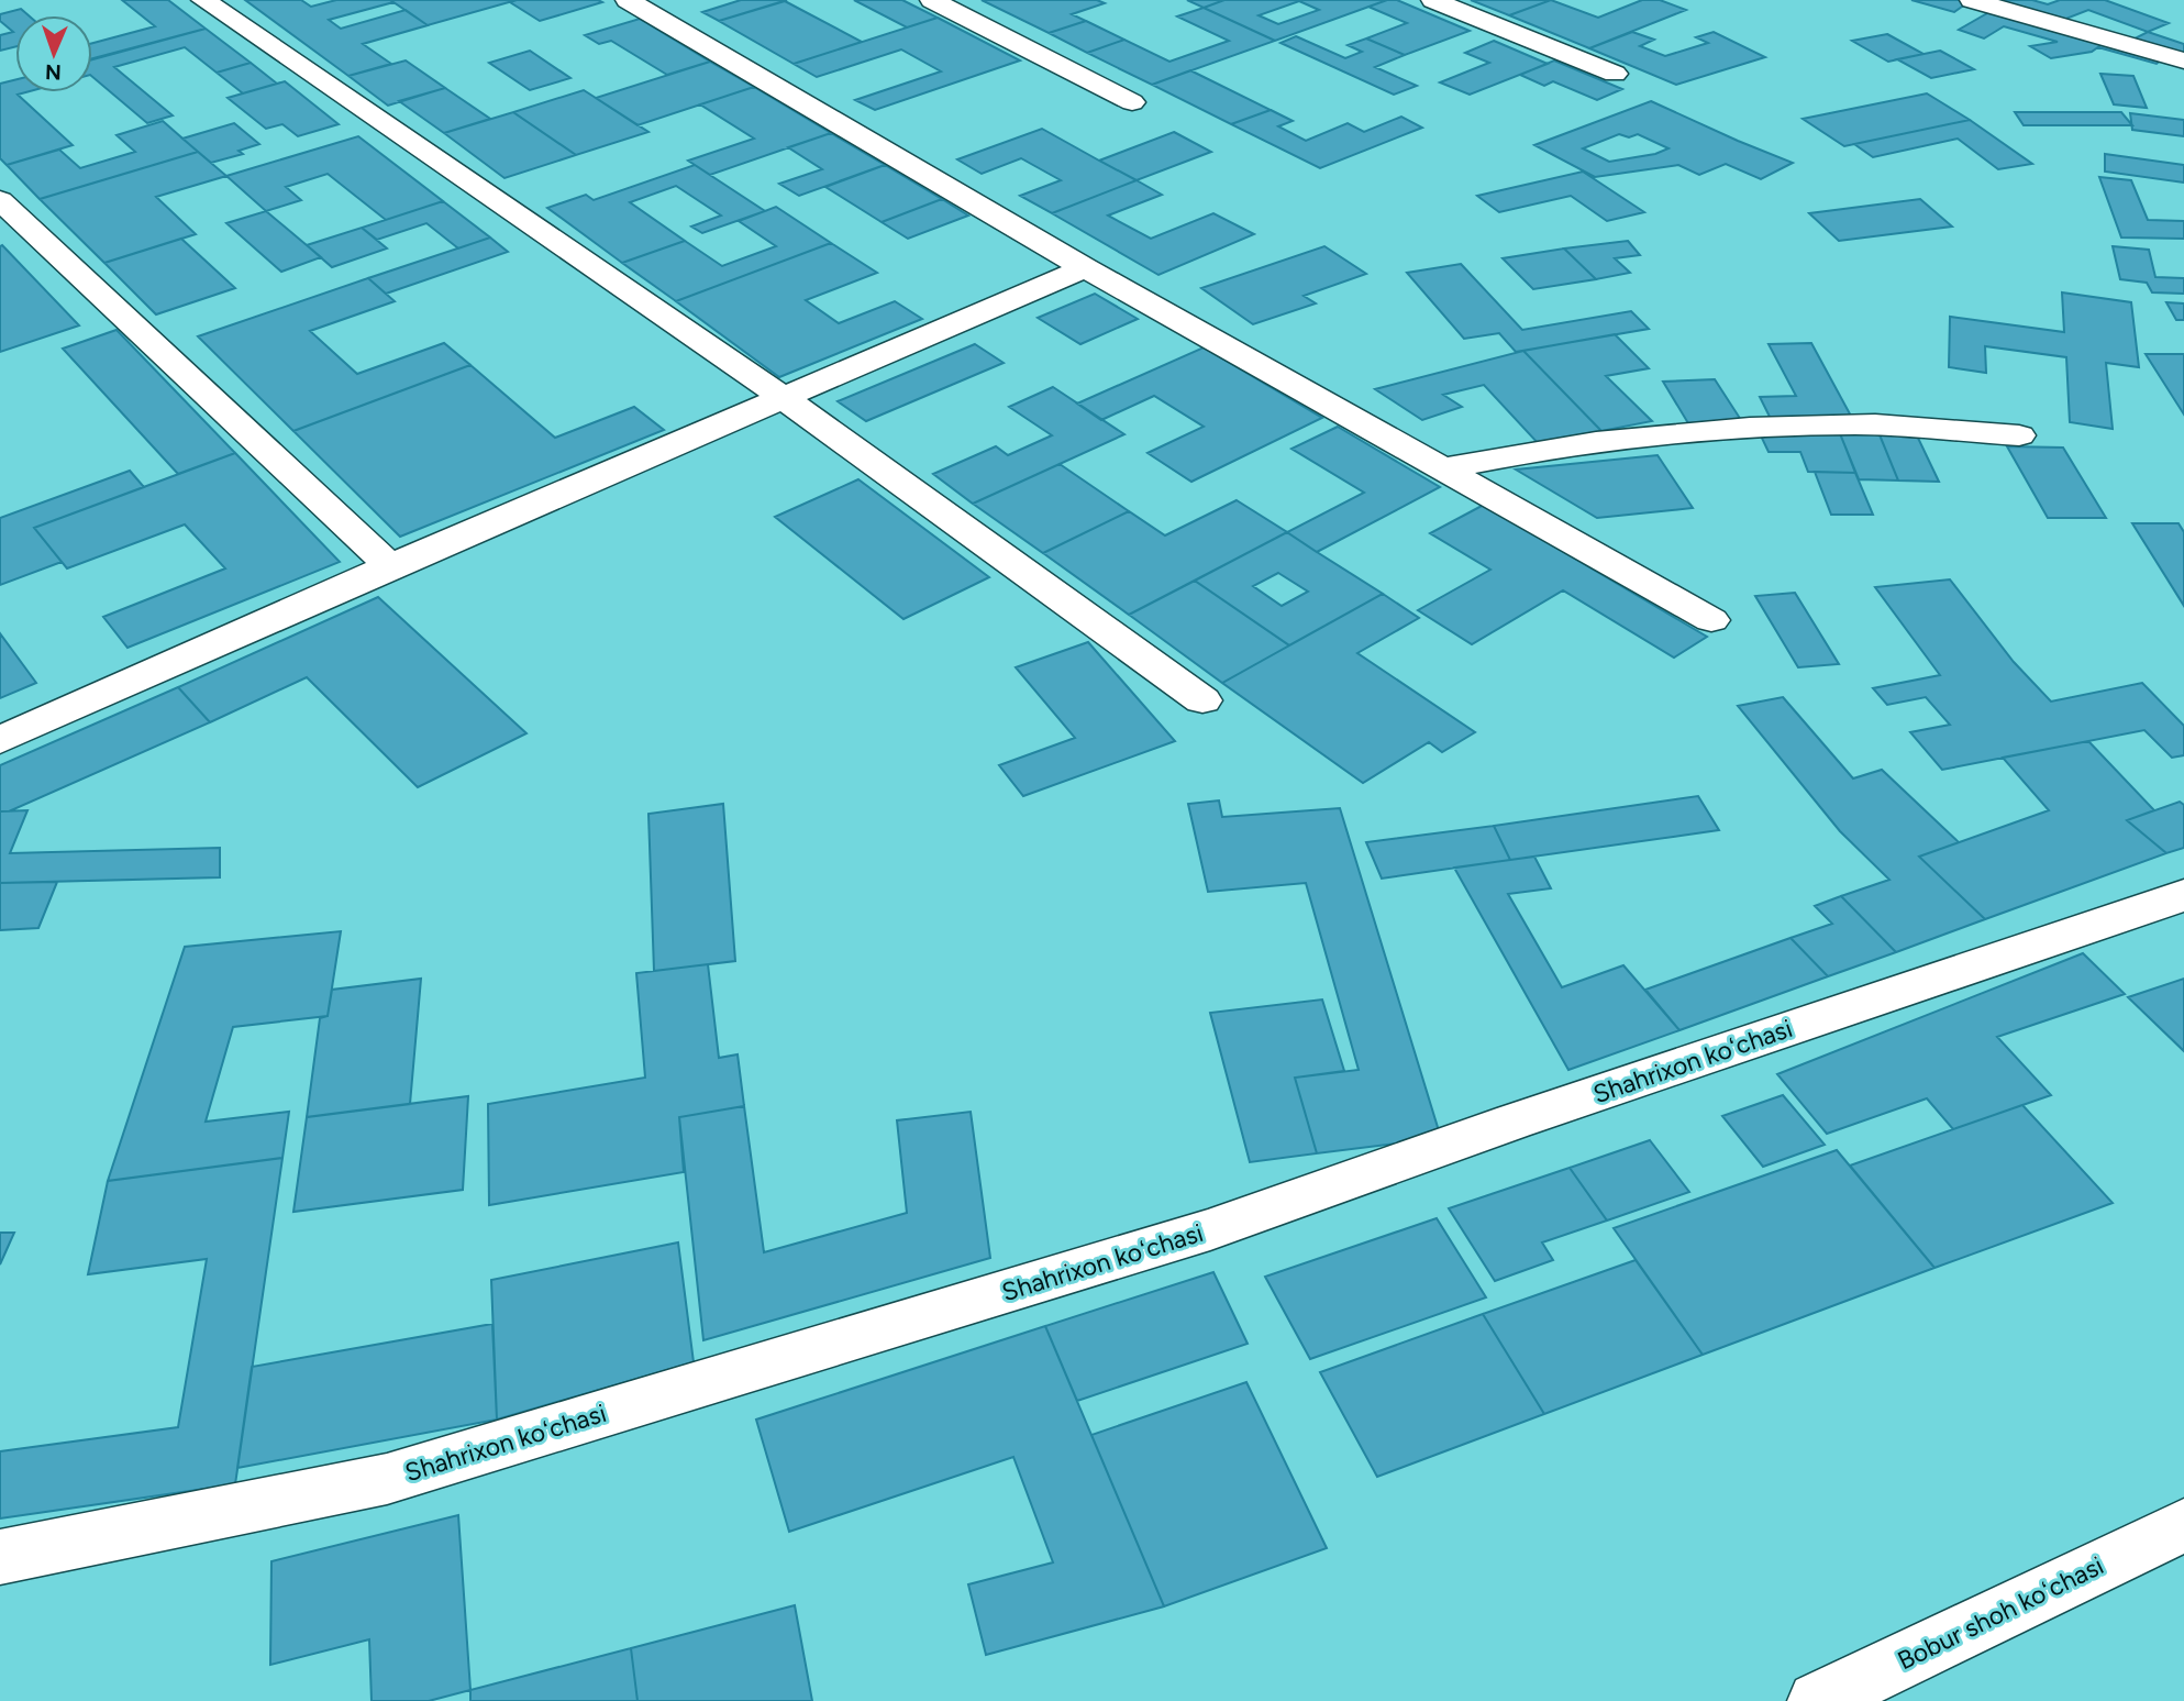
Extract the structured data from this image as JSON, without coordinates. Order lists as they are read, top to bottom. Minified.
{"streets":{"street":["Shahrixon koʻchasi","Bobur shoh koʻchasi"]},"north":"bottom"}
